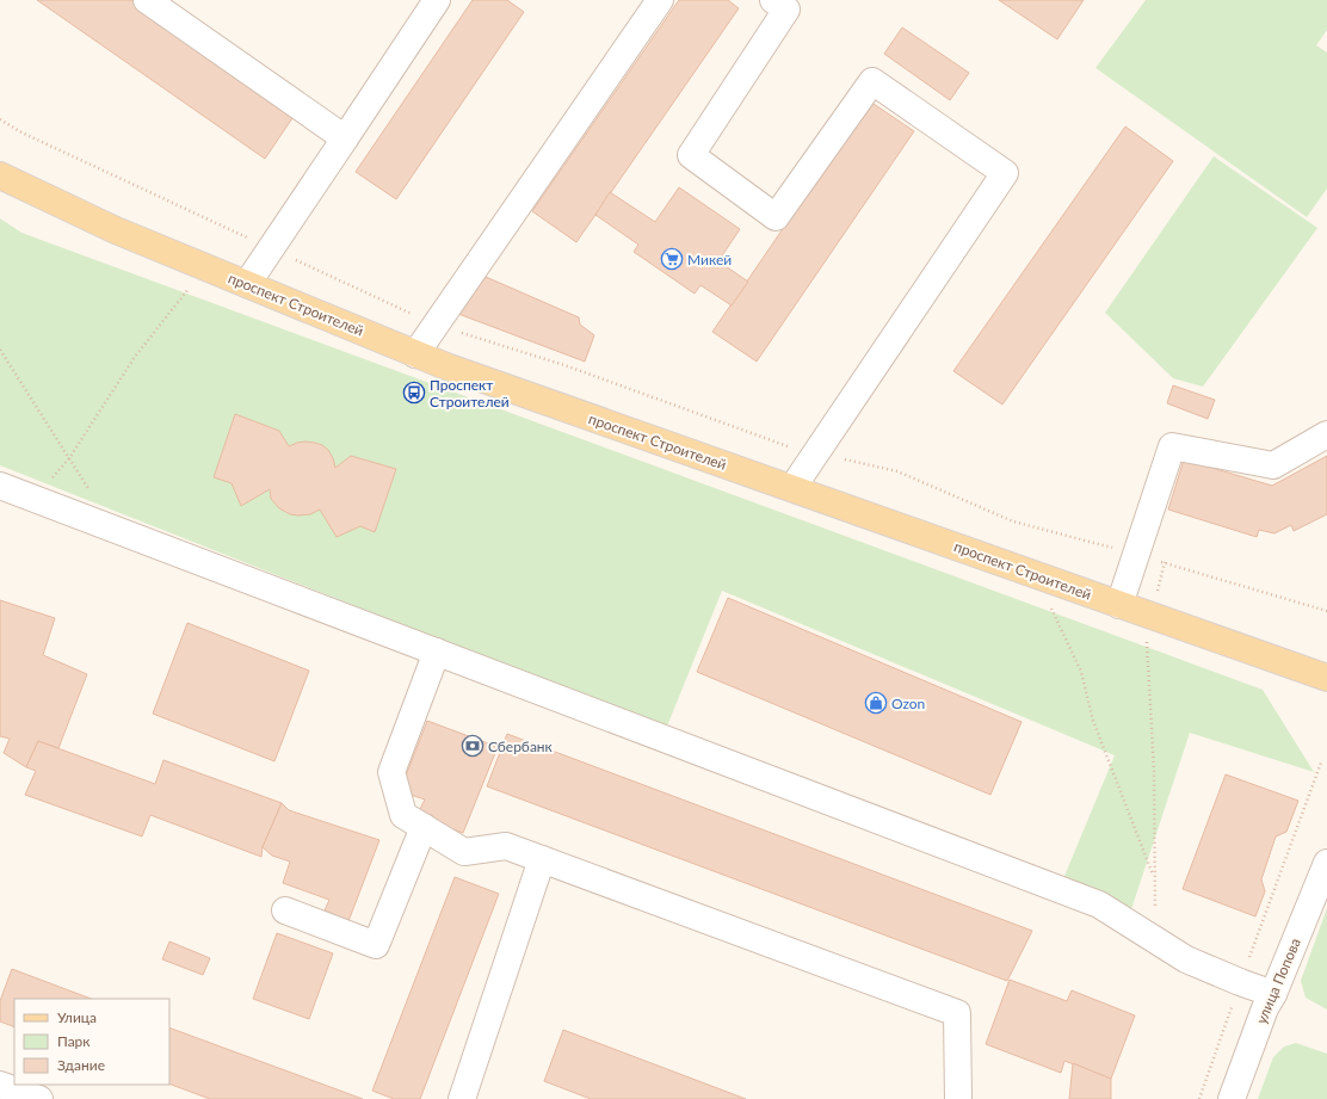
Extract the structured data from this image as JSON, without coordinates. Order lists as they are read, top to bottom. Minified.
{"streets":{"main road":["проспект Строителей"],"street":["улица Попова"]},"places":{"supermarket":["Микей"],"bus stop":["Проспект Строителей"],"shop":["Ozon"],"bank":["Сбербанк"]},"legend":["Улица","Парк","Здание"]}
